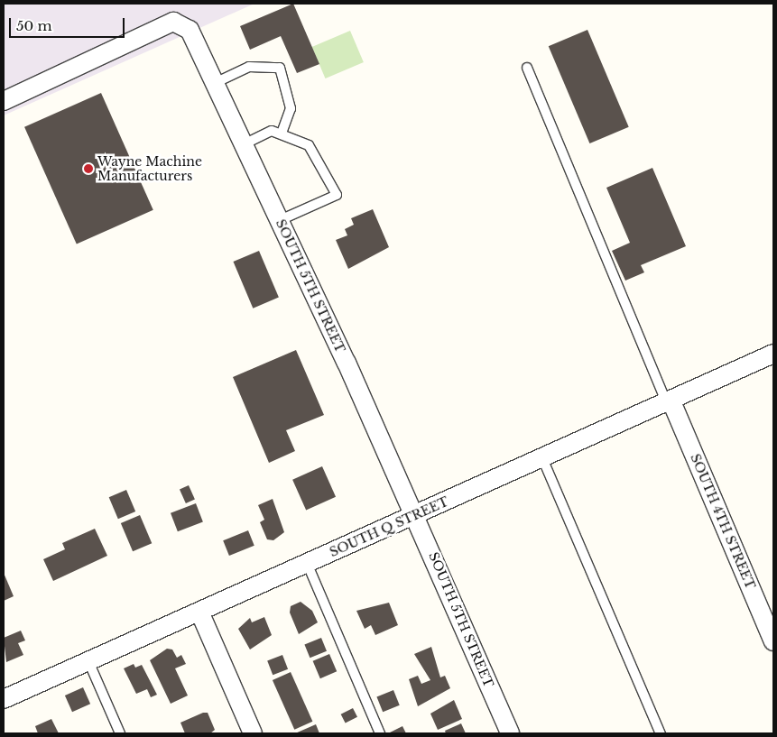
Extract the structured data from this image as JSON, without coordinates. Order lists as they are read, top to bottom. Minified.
{"streets":{"street":["SOUTH 5TH STREET","SOUTH 4TH STREET","SOUTH Q STREET"]},"crossings":[["SOUTH 5TH STREET","SOUTH Q STREET"],["SOUTH 4TH STREET","SOUTH Q STREET"]],"places":["Wayne Machine Manufacturers"],"scale_bar":"50 m"}
